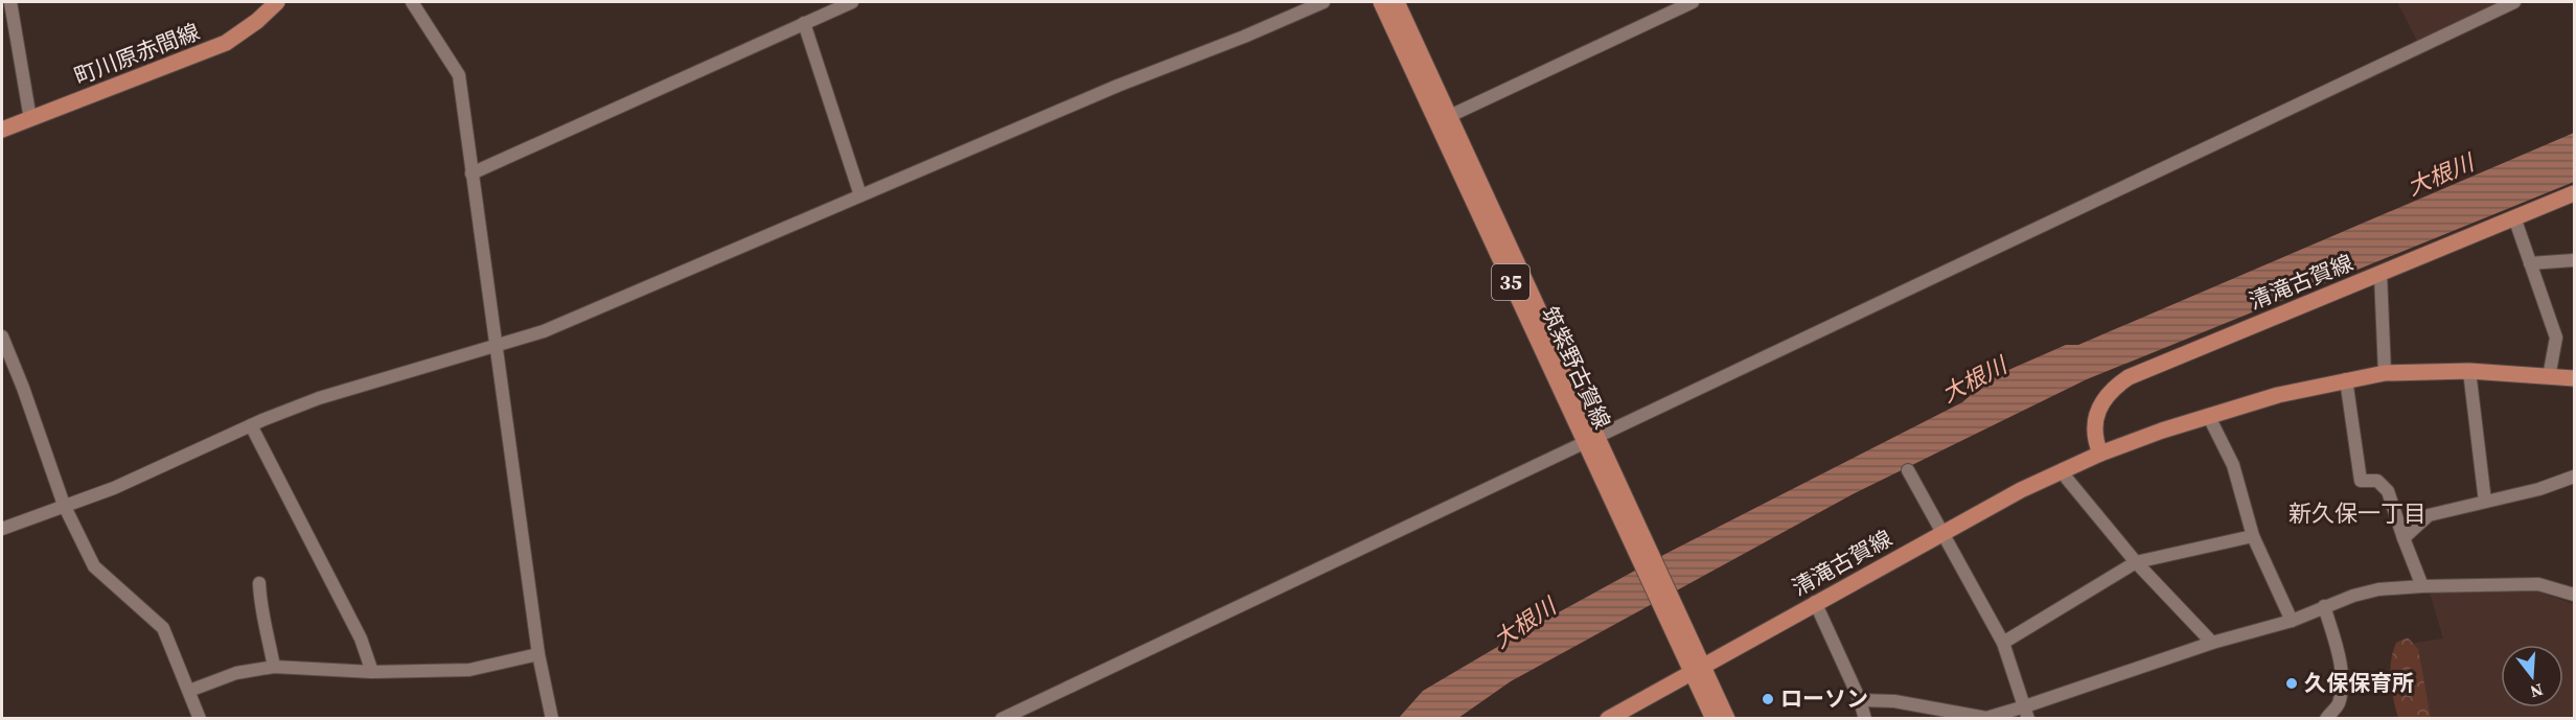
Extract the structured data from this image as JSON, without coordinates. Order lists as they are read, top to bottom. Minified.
{"streets":{"main road":["町川原赤間線","35","清滝古賀線","筑紫野古賀線"]},"crossings":[["清滝古賀線","筑紫野古賀線"]],"districts":["新久保一丁目"],"water":["大根川"],"places":["久保保育所","ローソン"],"north":"bottom"}
